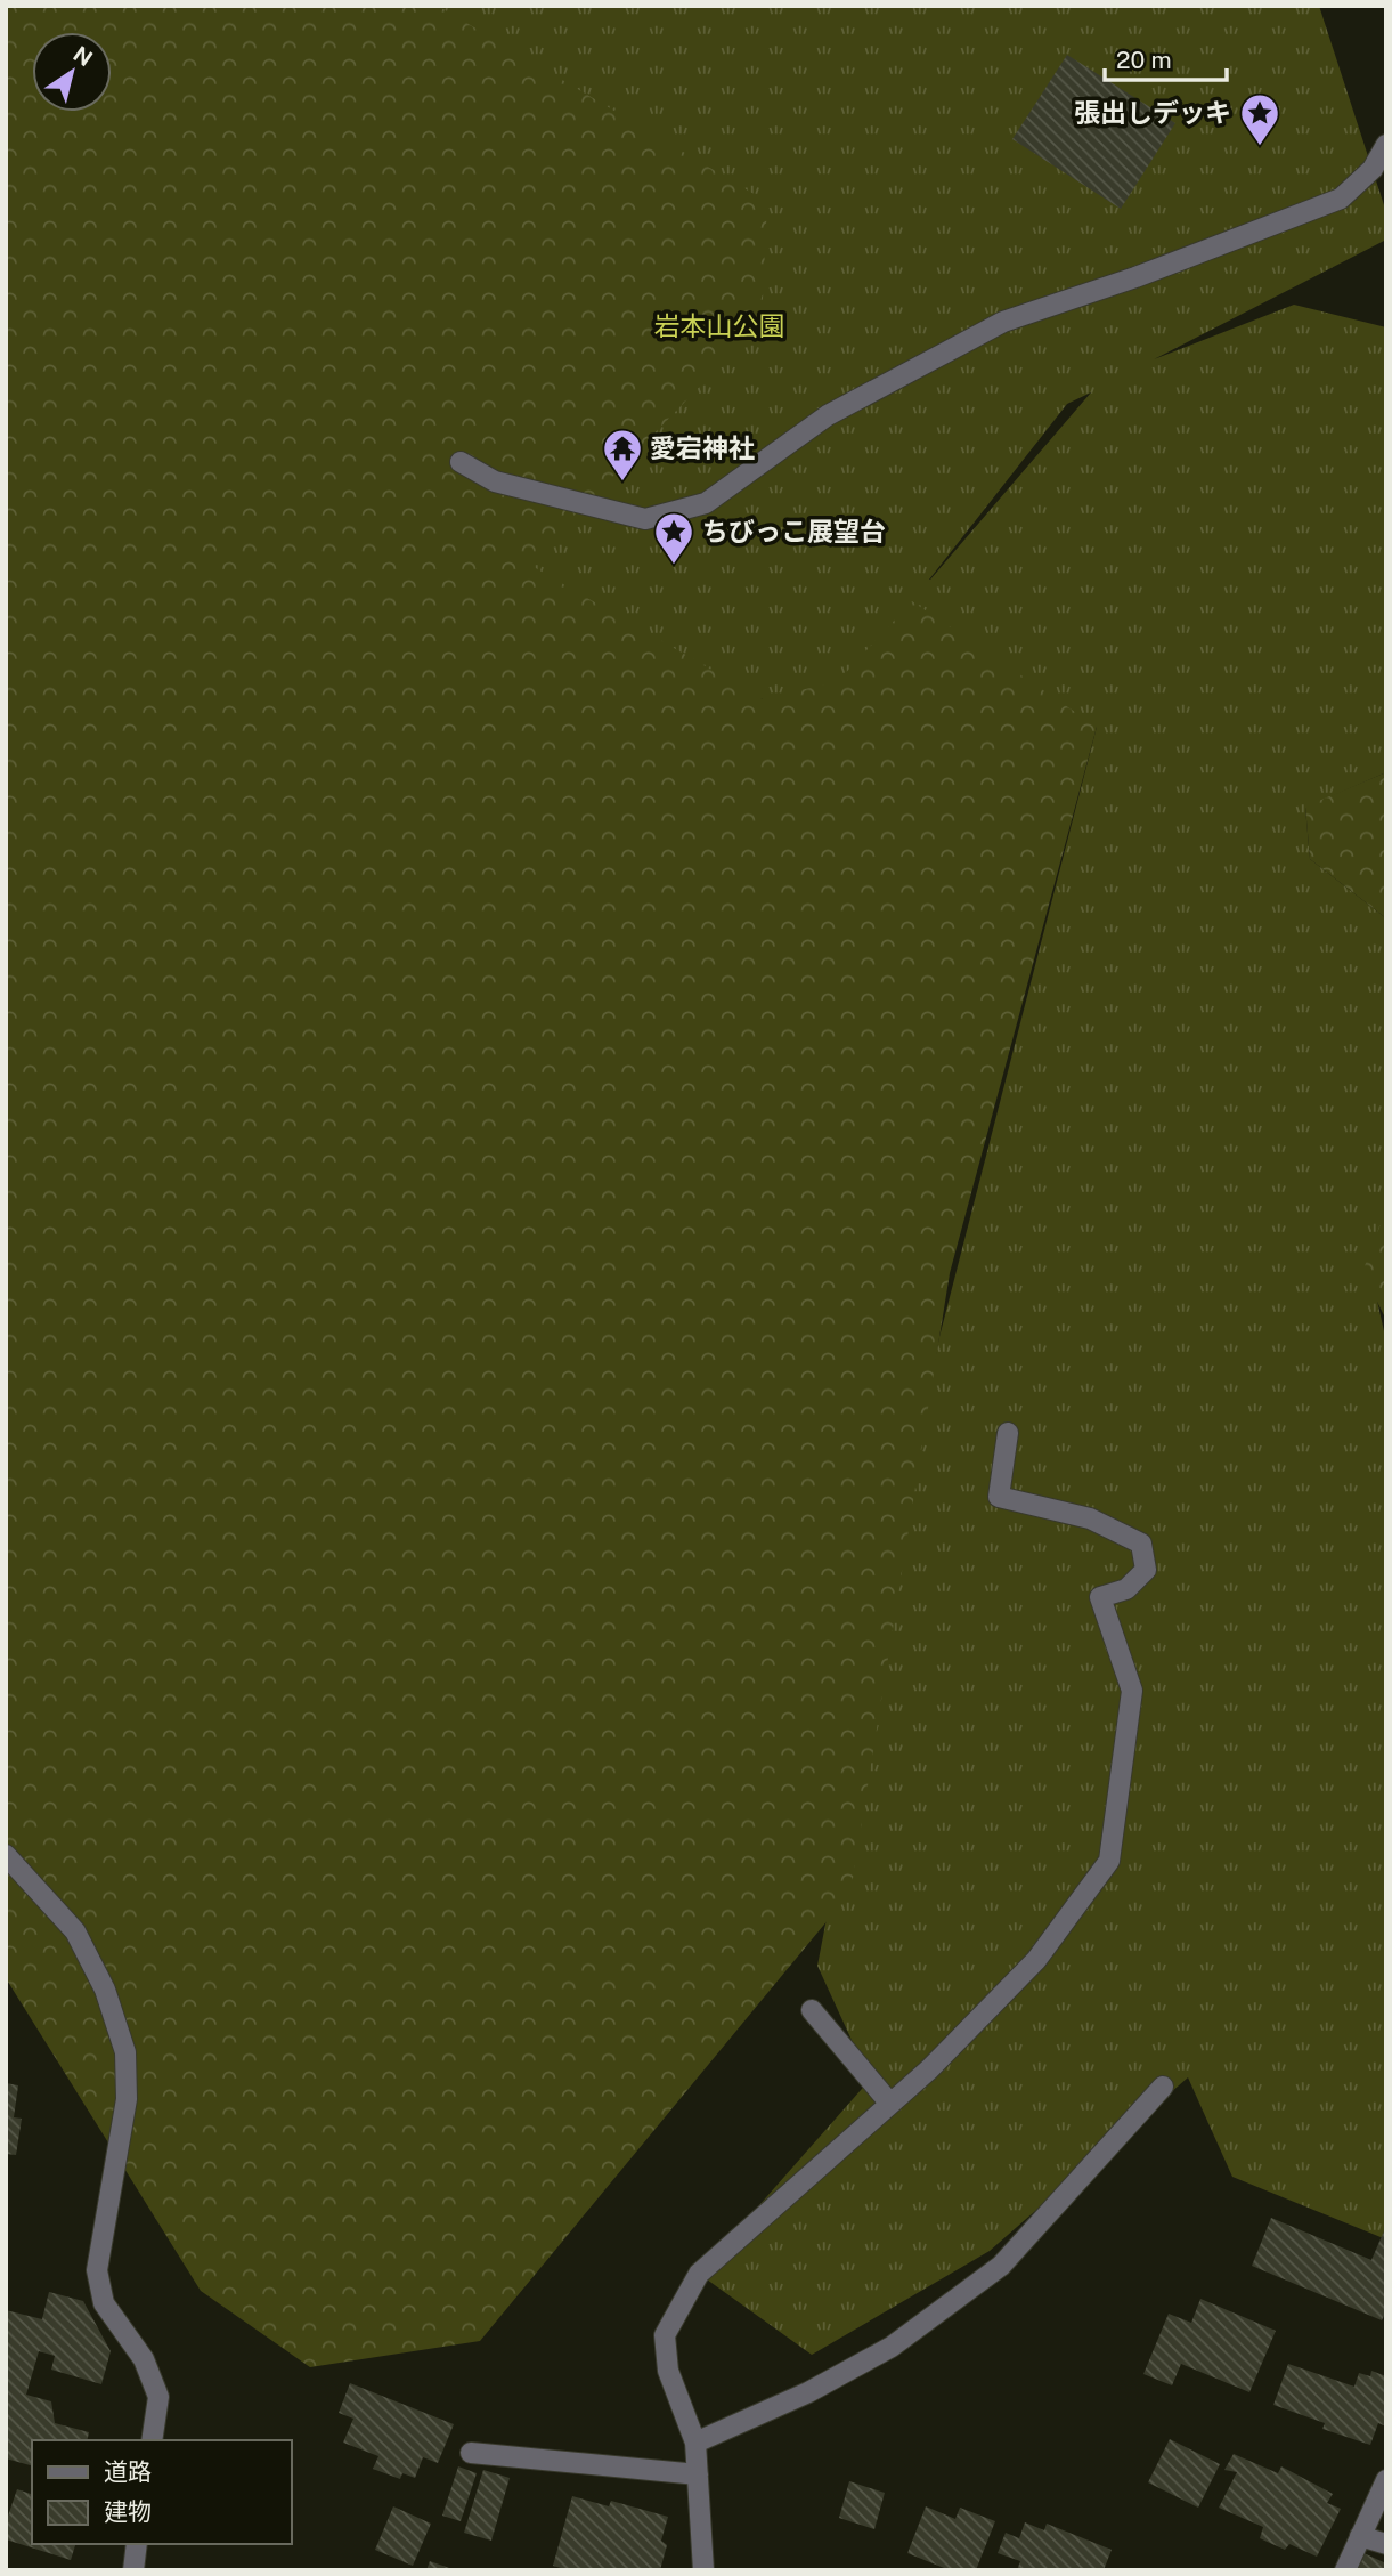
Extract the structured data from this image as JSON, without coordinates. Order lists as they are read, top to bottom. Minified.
{"parks":["岩本山公園"],"places":{"place":["張出しデッキ","ちびっこ展望台"],"temple":["愛宕神社"]},"legend":["道路","建物"],"scale_bar":"20 m","north":"top right"}
